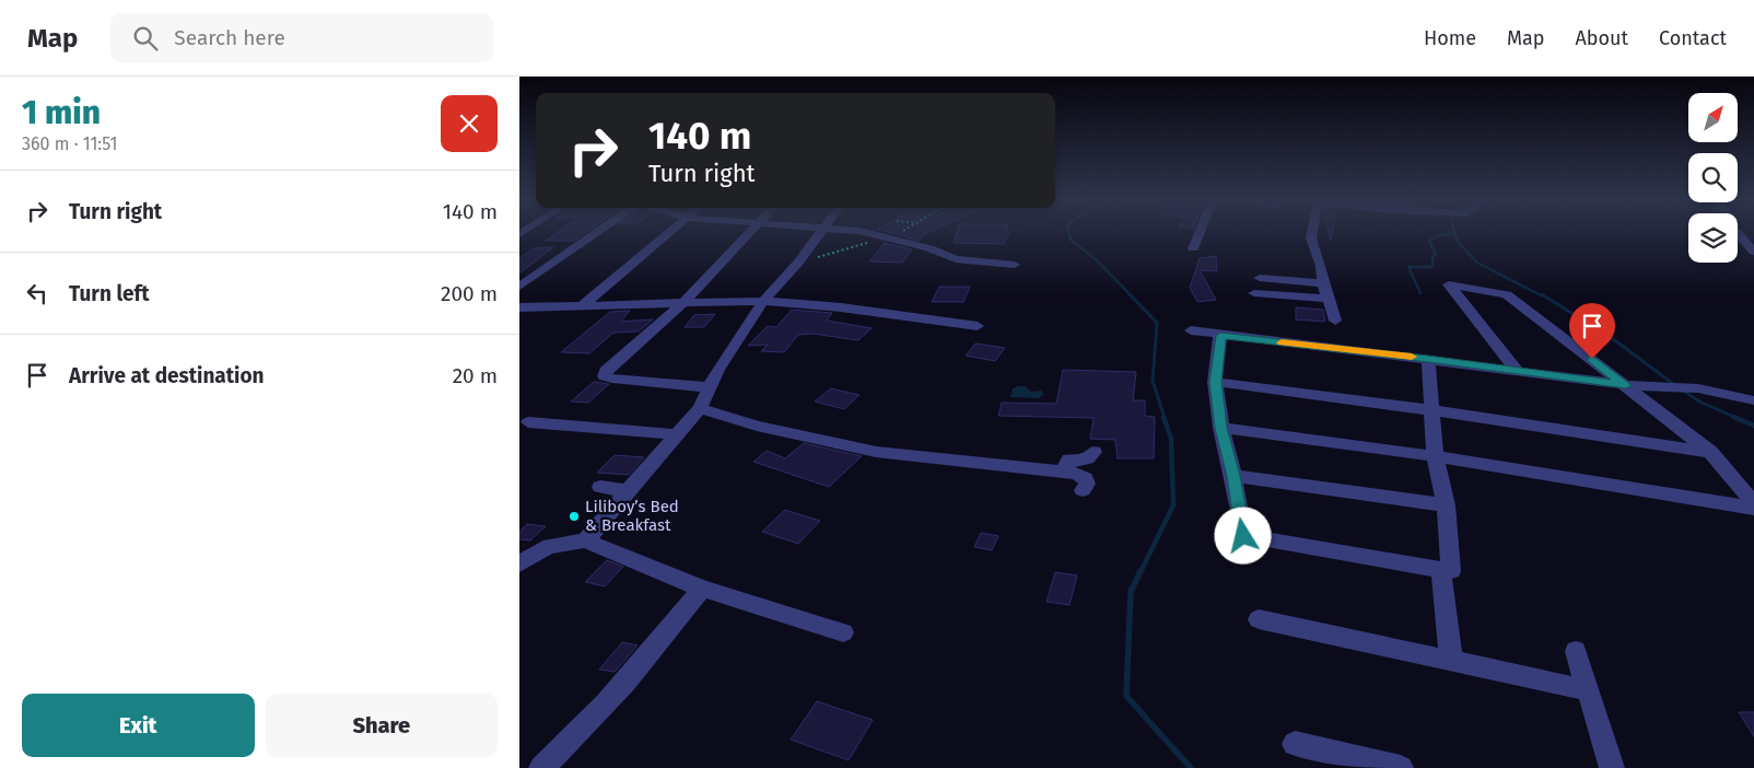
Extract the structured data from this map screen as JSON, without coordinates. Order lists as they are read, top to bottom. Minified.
{"places":["Liliboy’s Bed & Breakfast"],"north":"top right","page":{"header":"Map","search":"Search here","nav":["Home","Map","About","Contact"],"heading":["1 min","360 m · 11:51"],"turn":["140 m","Turn right"],"list":[{"name":"Turn right","value":"140 m"},{"name":"Turn left","value":"200 m"},{"name":"Arrive at destination","value":"20 m"}],"buttons":["Exit","Share"]}}
